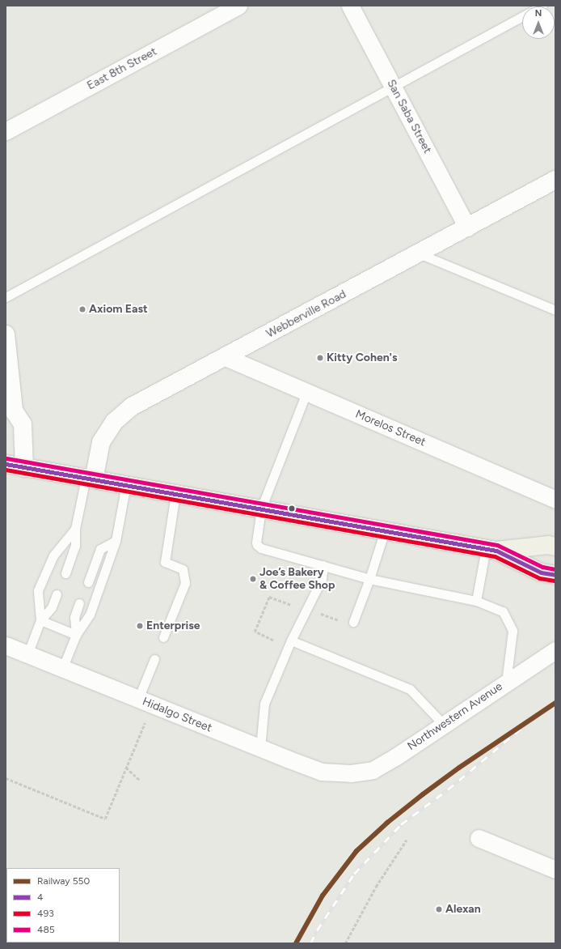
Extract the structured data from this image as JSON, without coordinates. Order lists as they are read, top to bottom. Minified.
{"streets":{"street":["East 8th Street","San Saba Street","Webberville Road","Morelos Street","Hidalgo Street","Northwestern Avenue"]},"crossings":[["San Saba Street","Webberville Road"],["Webberville Road","Morelos Street"],["Hidalgo Street","Northwestern Avenue"]],"places":["Axiom East","Kitty Cohen's","Joe’s Bakery & Coffee Shop","Enterprise","Alexan"],"lines":["transit line 485","transit line 4","transit line 493","rail line 550"],"legend":["Railway 550","4","493","485"],"north":"top"}
